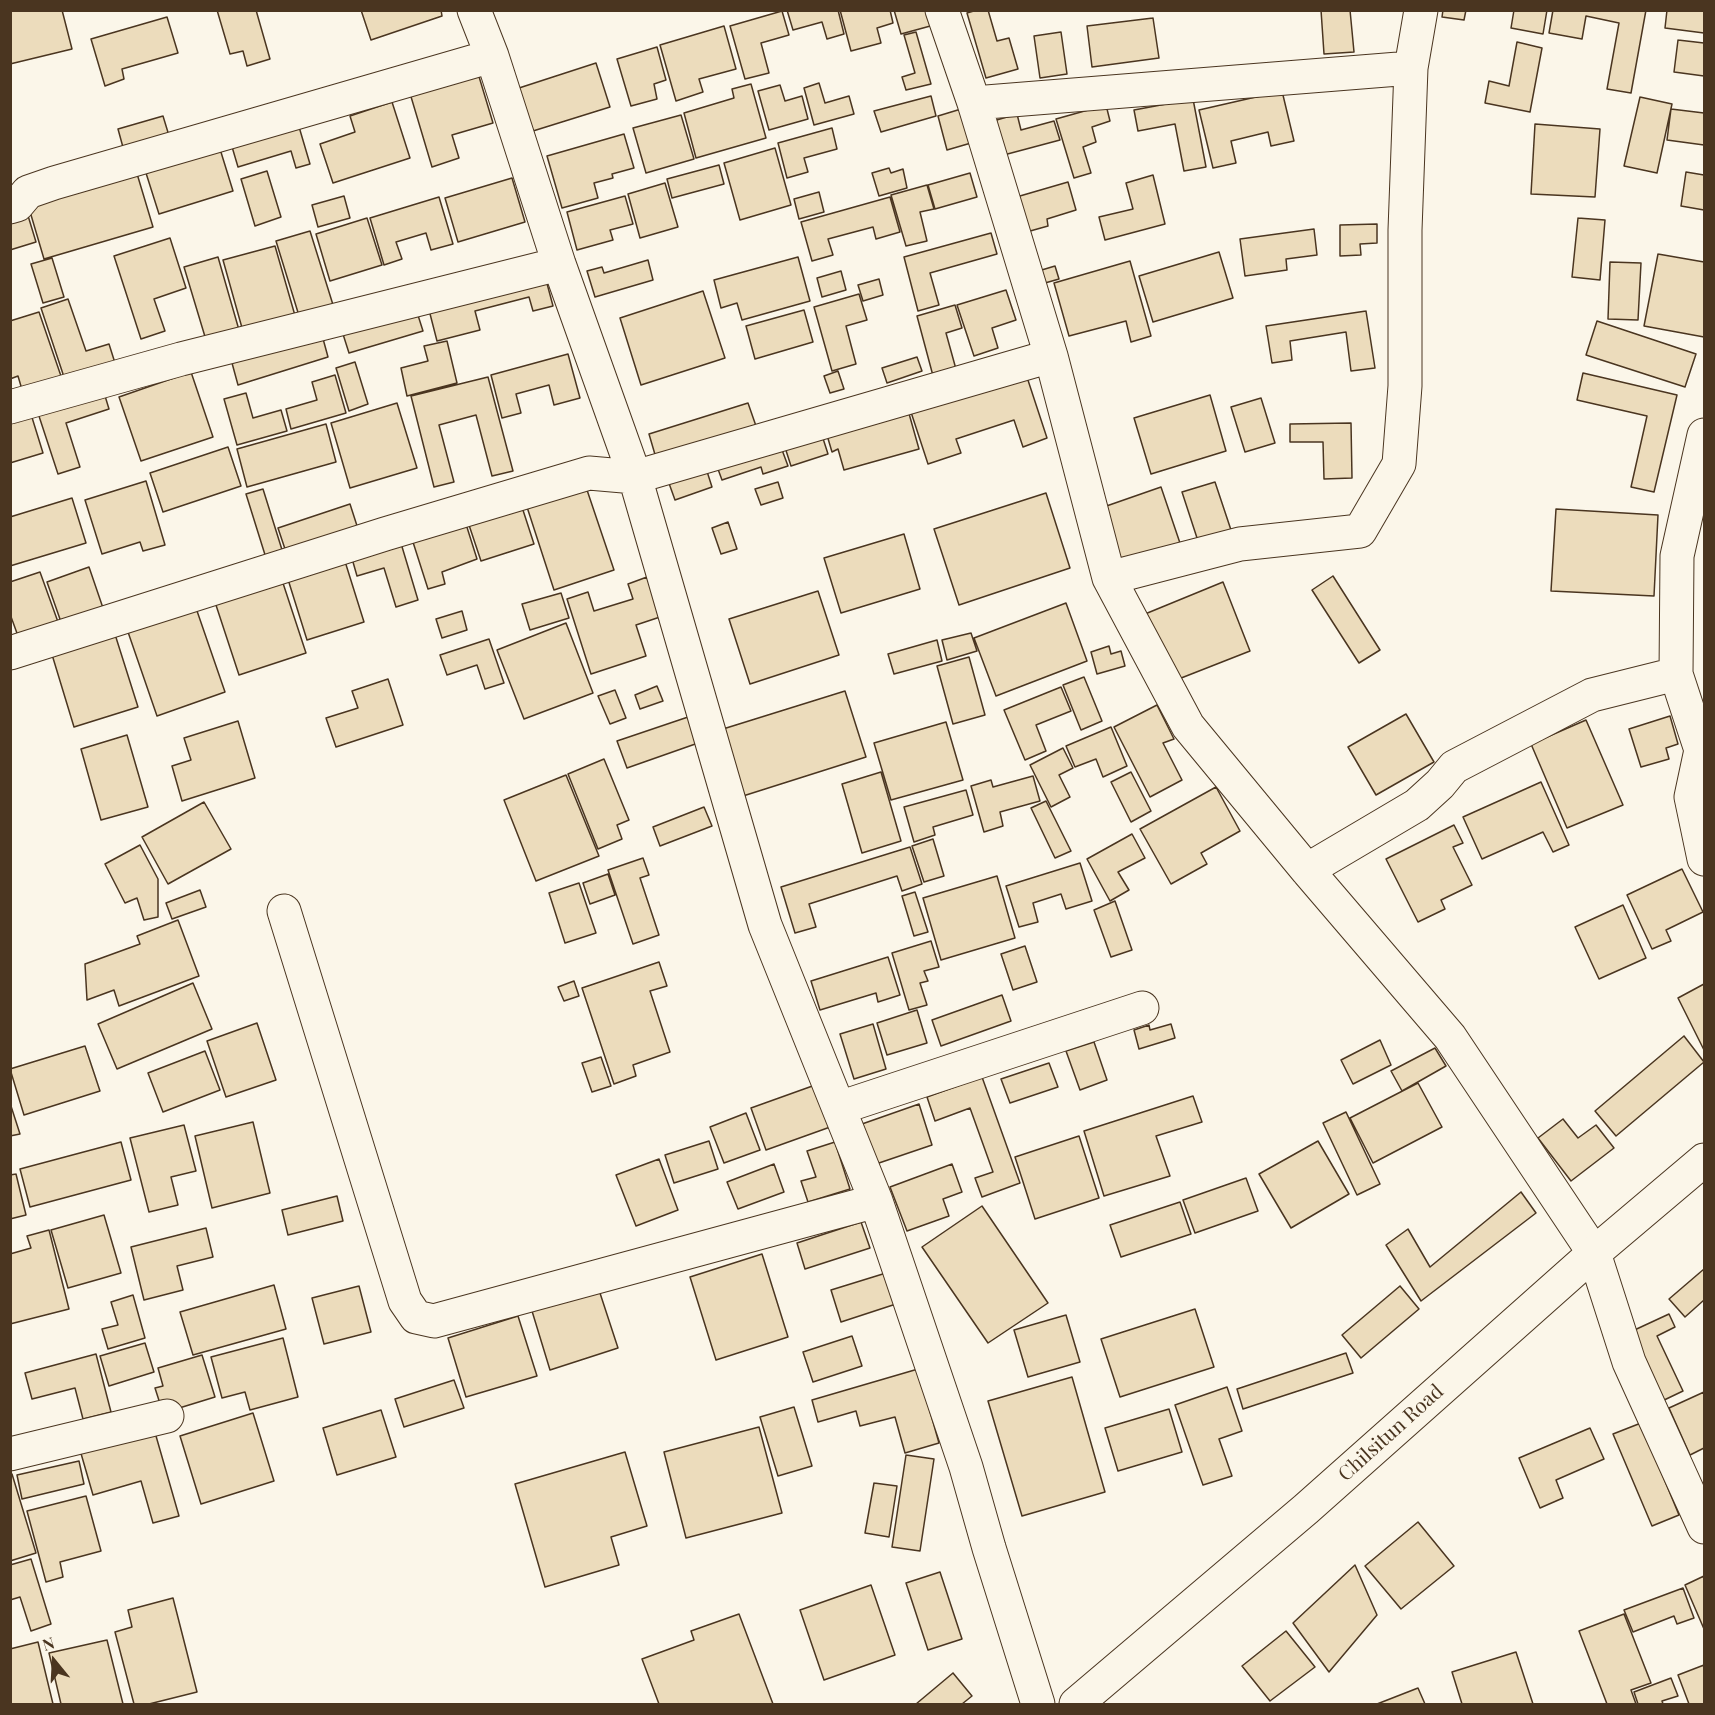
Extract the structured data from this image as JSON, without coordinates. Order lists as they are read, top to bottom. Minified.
{"streets":{"street":["Chilsitun Road"]},"north":"top"}
